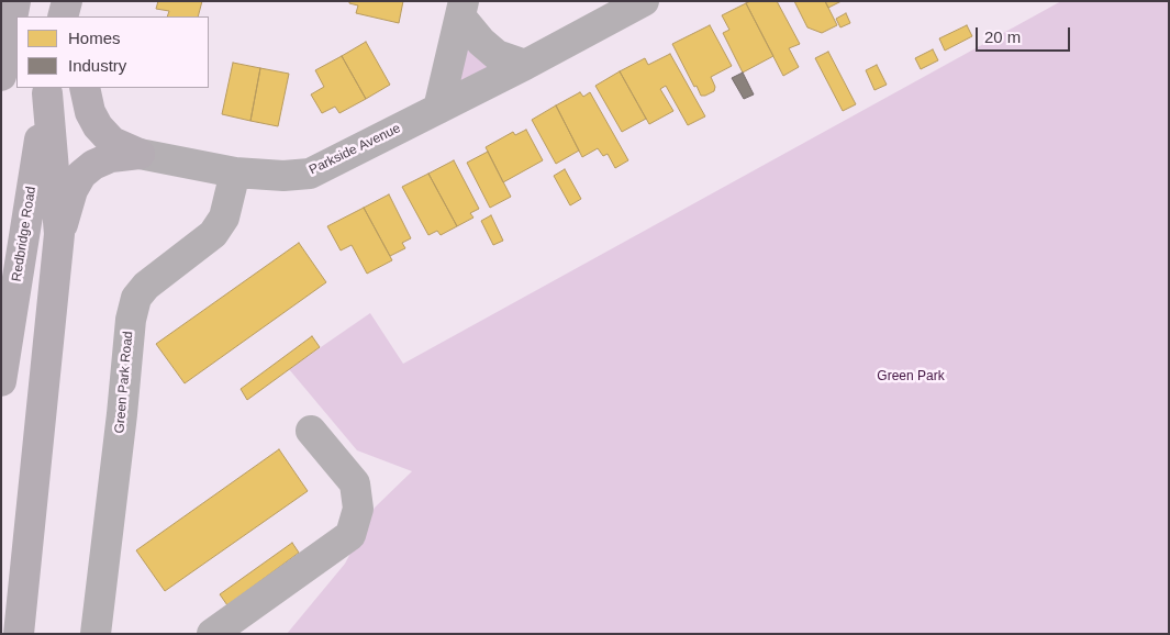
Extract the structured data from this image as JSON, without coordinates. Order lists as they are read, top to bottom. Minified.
{"streets":{"highway":["Redbridge Road"],"street":["Parkside Avenue","Green Park Road"]},"crossings":[["Parkside Avenue","Green Park Road"]],"parks":["Green Park"],"legend":["Homes","Industry"],"scale_bar":"20 m"}
